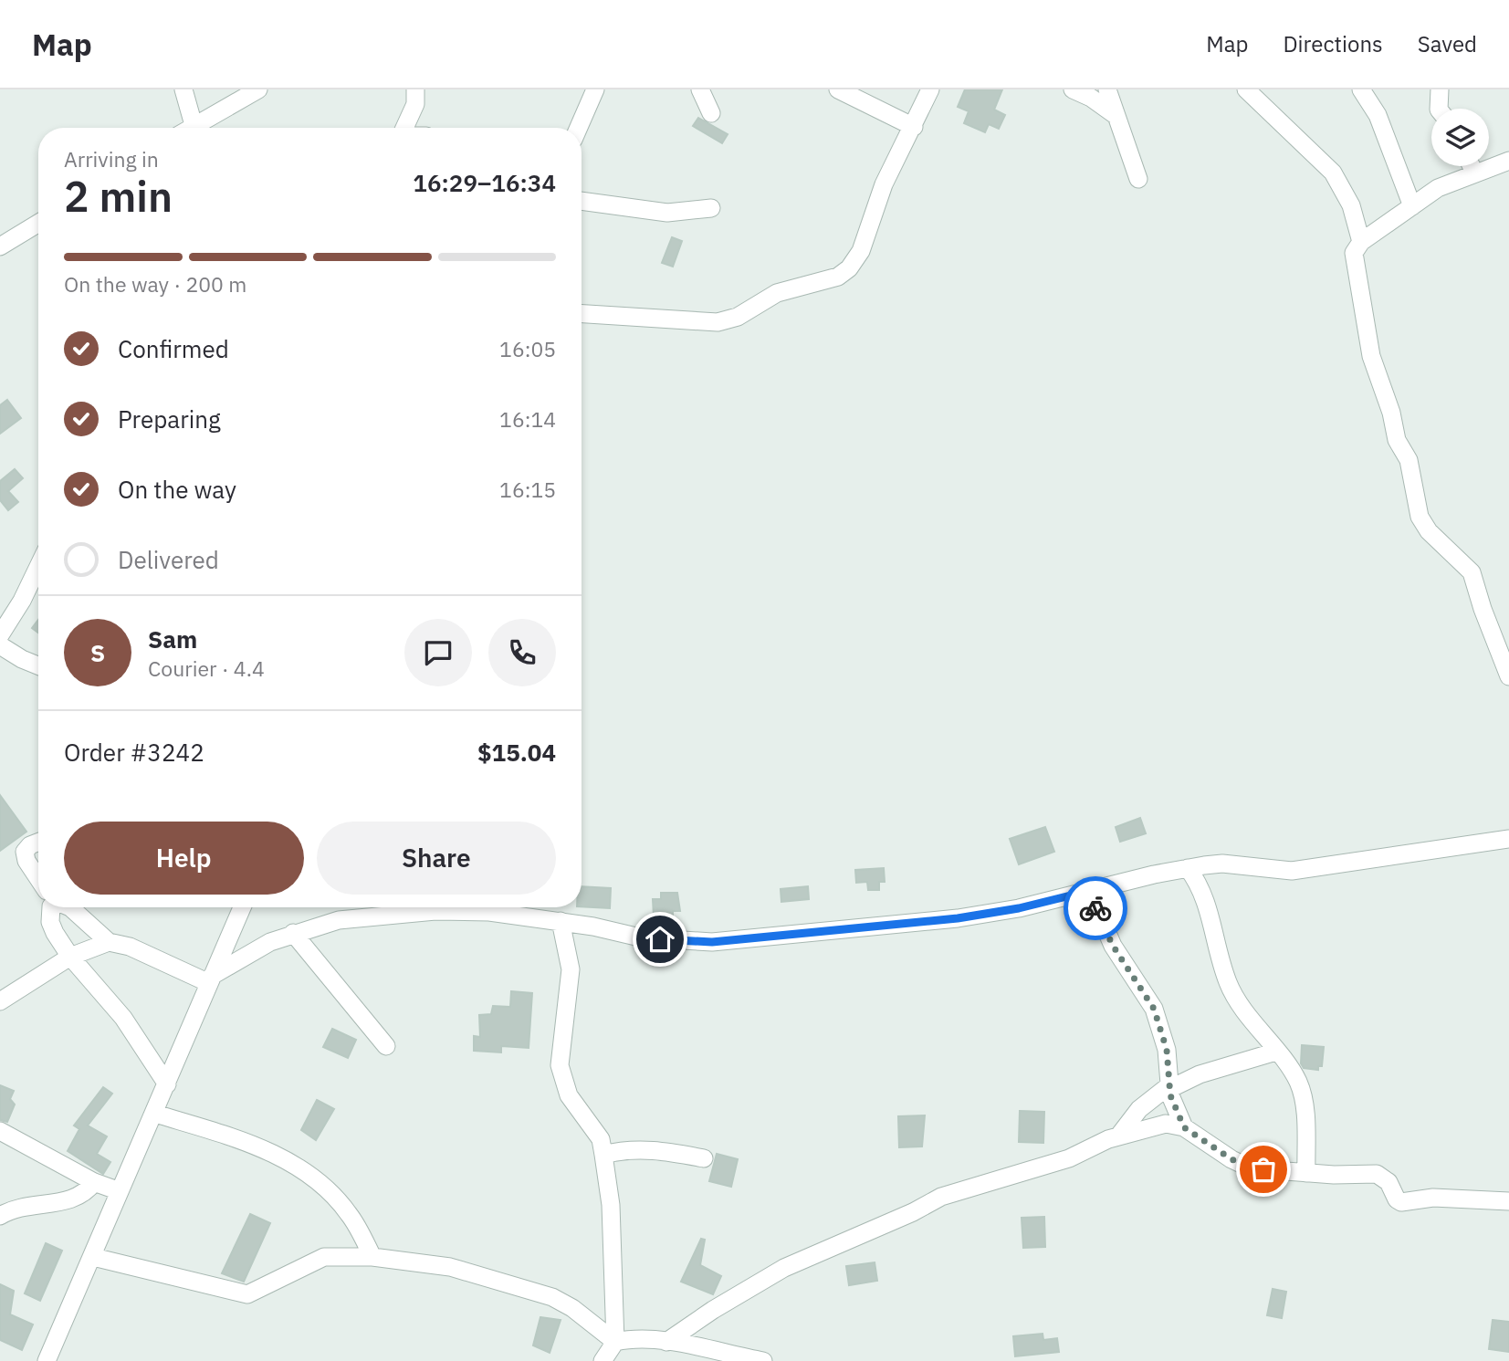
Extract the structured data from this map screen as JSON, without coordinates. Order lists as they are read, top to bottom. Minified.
{"page":{"header":"Map","nav":["Map","Directions","Saved"],"heading":["2 min","Arriving in","16:29–16:34"],"panel":["Sam","Courier · 4.4","Order #3242","$15.04"],"bar":"On the way · 200 m","list":[["Confirmed","16:05"],["Preparing","16:14"],["On the way","16:15"],"Delivered"],"round":"S","buttons":["Help","Share"]}}
